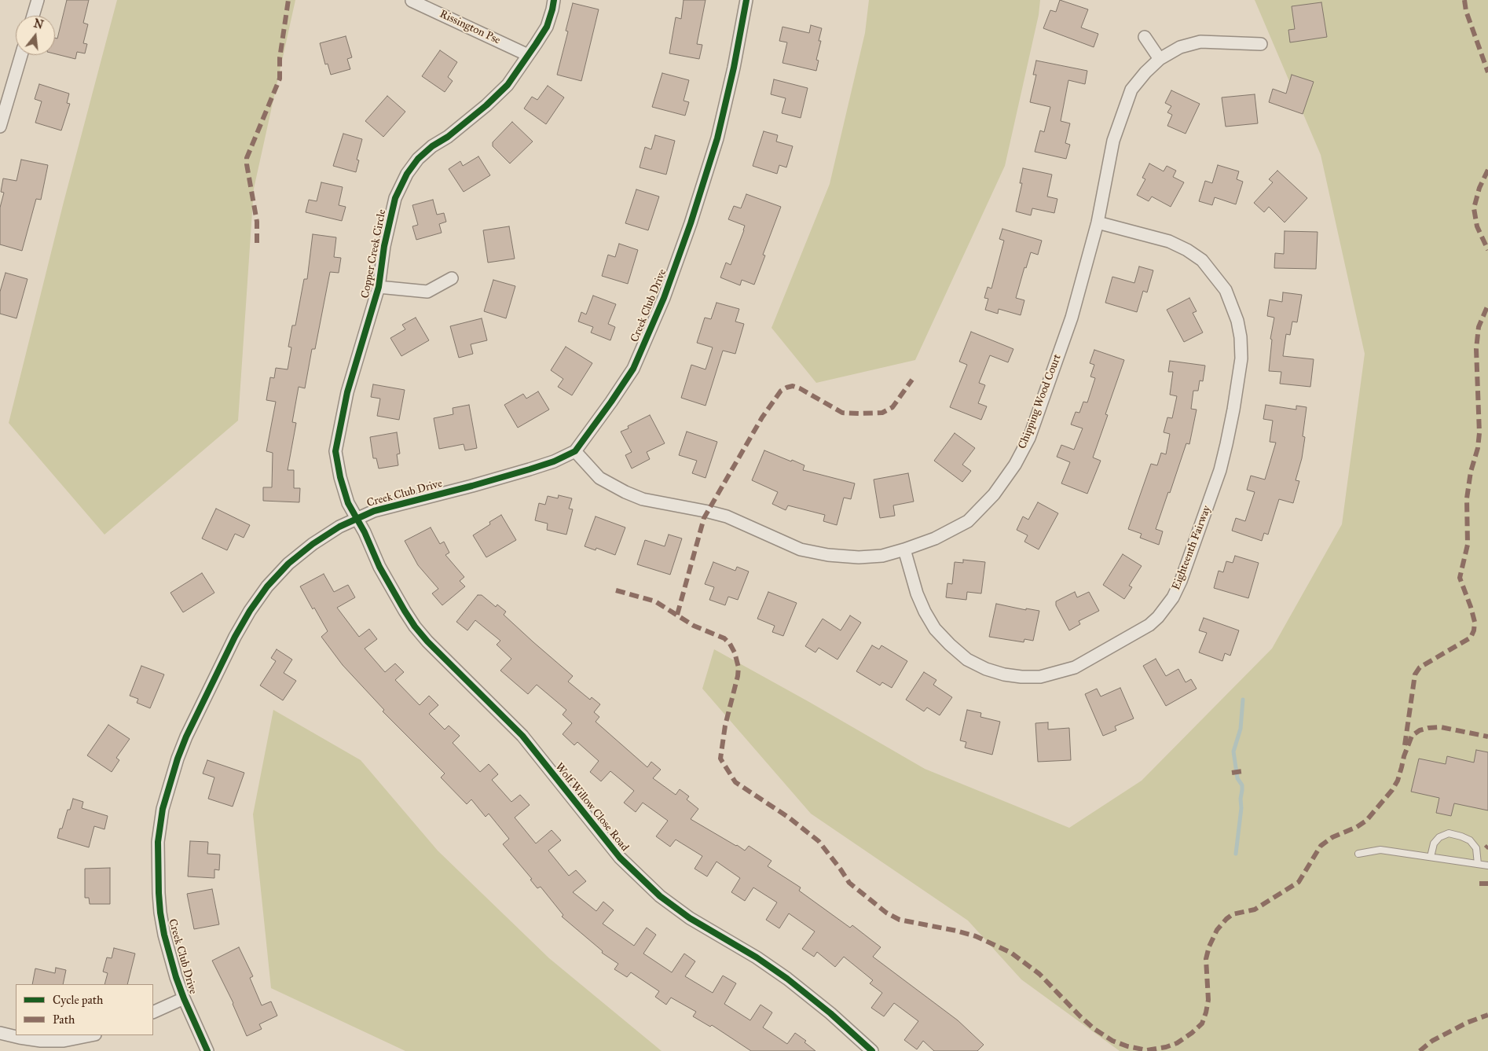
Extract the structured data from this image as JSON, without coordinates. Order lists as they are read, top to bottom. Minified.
{"streets":{"street":["Rissington Pse","Copper Creek Circle","Creek Club Drive","Chipping Wood Court","Eighteenth Fairway","Wolf Willow Close Road"]},"crossings":[["Rissington Pse","Copper Creek Circle"],["Copper Creek Circle","Creek Club Drive"],["Copper Creek Circle","Wolf Willow Close Road"],["Creek Club Drive","Chipping Wood Court"],["Creek Club Drive","Wolf Willow Close Road"],["Chipping Wood Court","Eighteenth Fairway"]],"legend":["Cycle path","Path"],"north":"top"}
